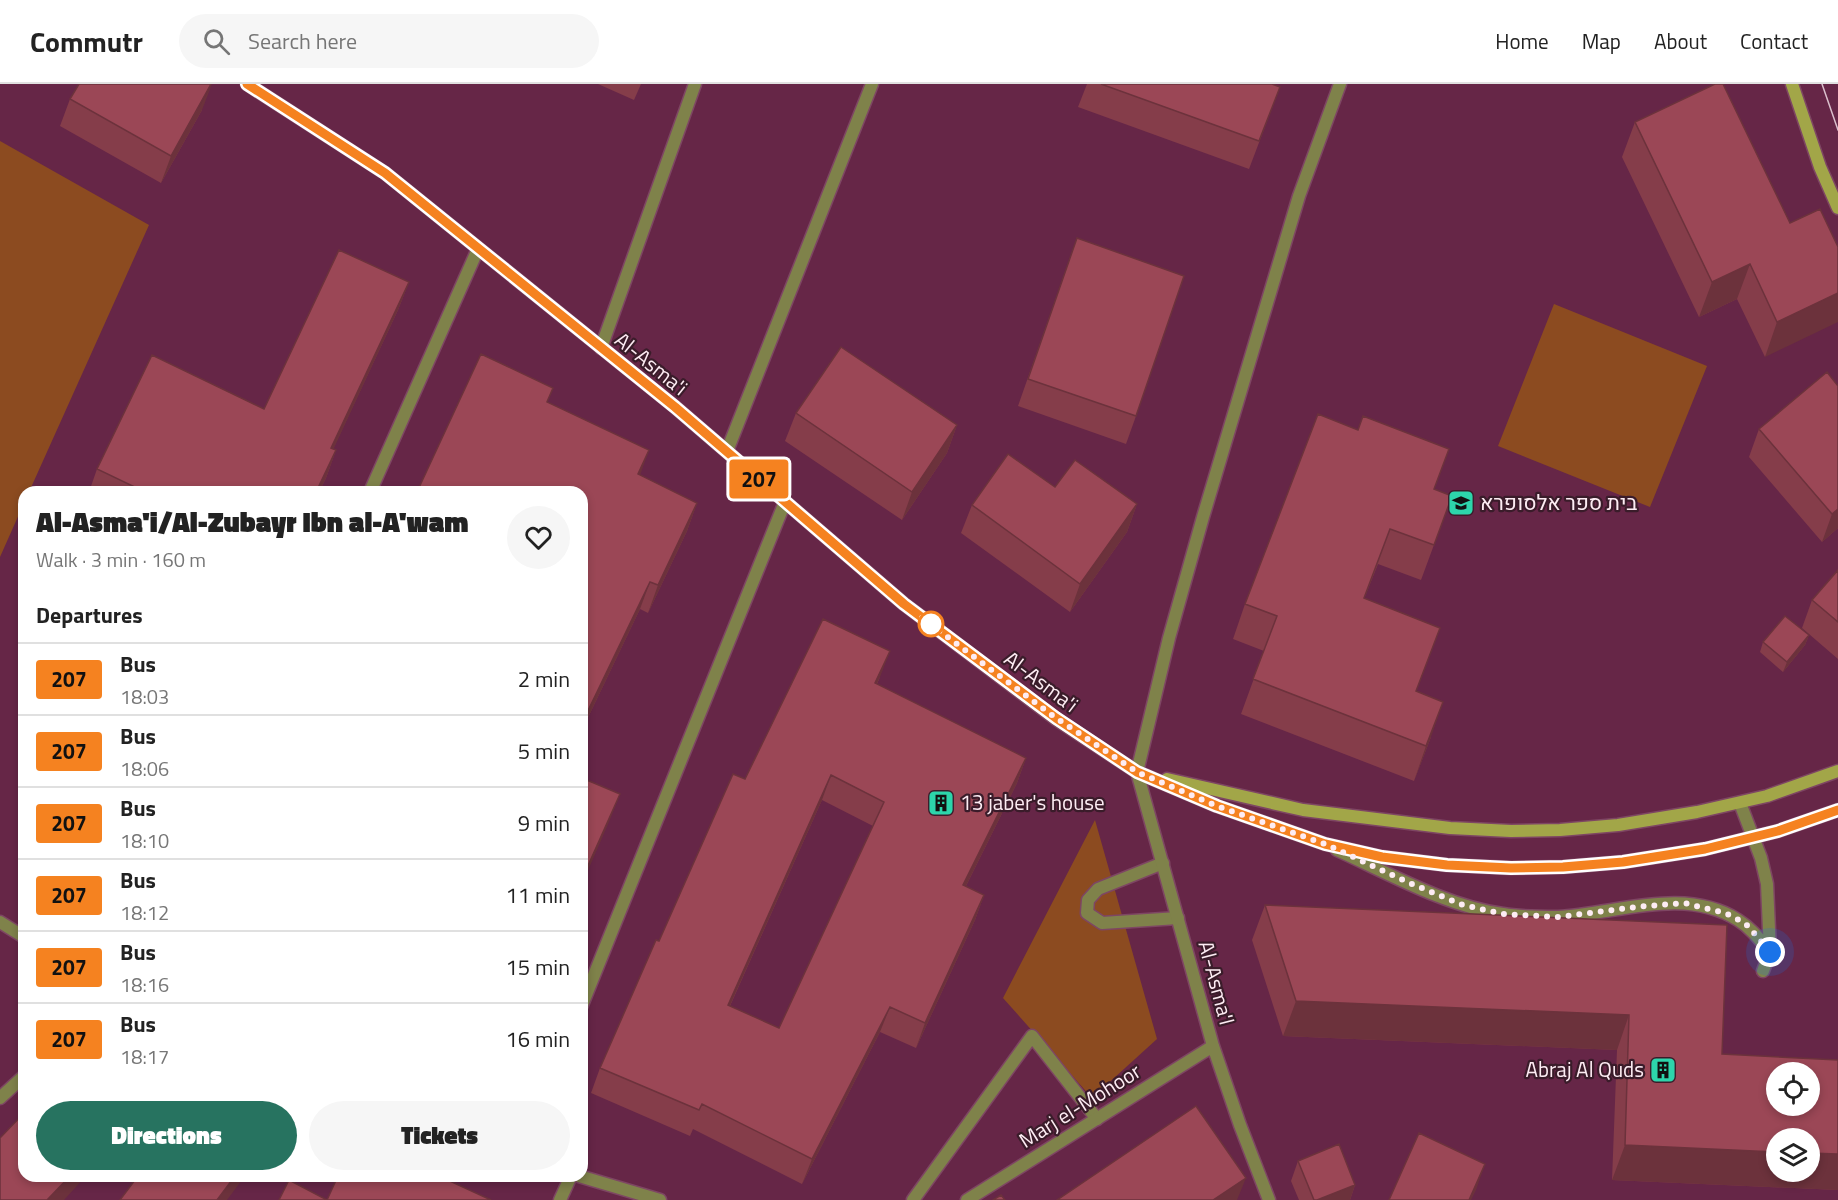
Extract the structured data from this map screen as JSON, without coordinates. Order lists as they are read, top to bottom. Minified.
{"streets":{"street":["Al-Asma'i","Al-Asma'l","Marj el-Mohoor"]},"crossings":[["Al-Asma'i","Al-Asma'l"],["Al-Asma'l","Marj el-Mohoor"]],"places":{"school or university":["בית ספר אלסופרא"],"building":["13 jaber's house","Abraj Al Quds"]},"lines":["bus line 207"],"page":{"header":"Commutr","search":"Search here","nav":["Home","Map","About","Contact"],"on_map":"207","heading":[["Al-Asma'i/Al-Zubayr Ibn al-A'wam","Walk · 3 min · 160 m"],"Departures"],"list":[{"mark":"207","name":"Bus","note":"18:03","value":"2 min"},{"mark":"207","name":"Bus","note":"18:06","value":"5 min"},{"mark":"207","name":"Bus","note":"18:10","value":"9 min"},{"mark":"207","name":"Bus","note":"18:12","value":"11 min"},{"mark":"207","name":"Bus","note":"18:16","value":"15 min"},{"mark":"207","name":"Bus","note":"18:17","value":"16 min"}],"buttons":["Directions","Tickets"]}}
